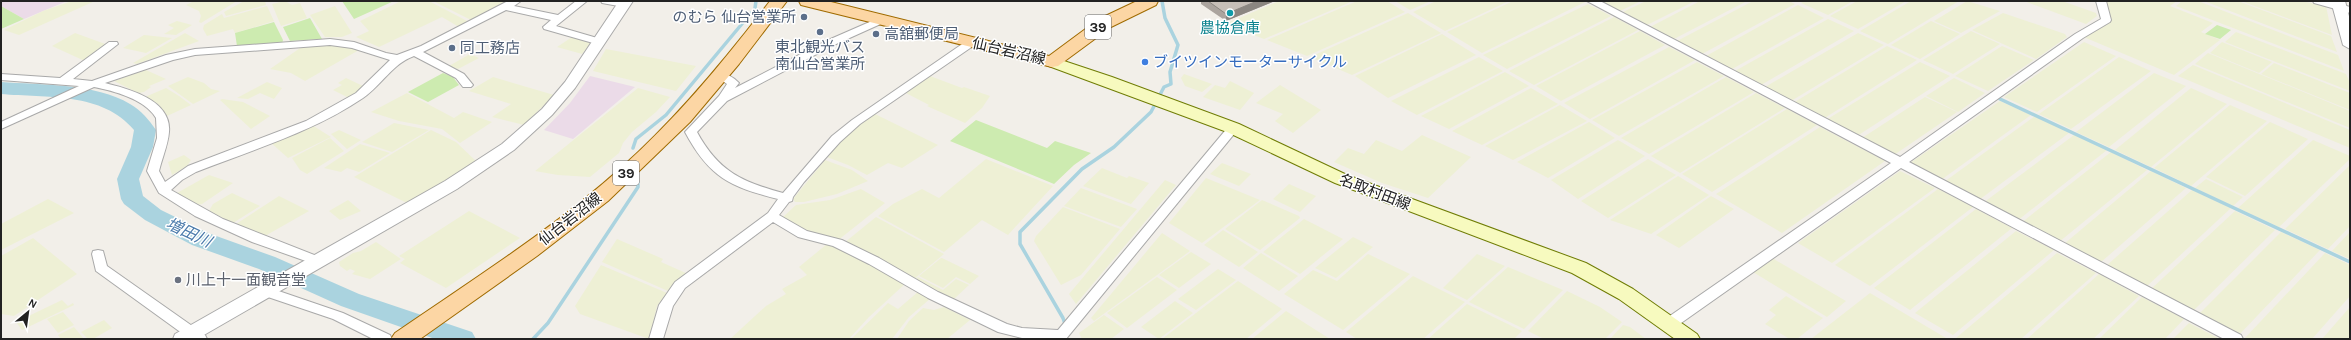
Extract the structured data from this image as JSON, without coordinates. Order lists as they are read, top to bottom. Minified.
{"streets":{"main road":["39","仙台岩沼線","名取村田線"]},"crossings":[["仙台岩沼線","名取村田線"]],"water":["増田川"],"places":["農協倉庫","のむら 仙台営業所","東北観光バス 南仙台営業所","高舘郵便局","同工務店","ブイツインモーターサイクル","川上十一面観音堂"],"north":"top right"}
